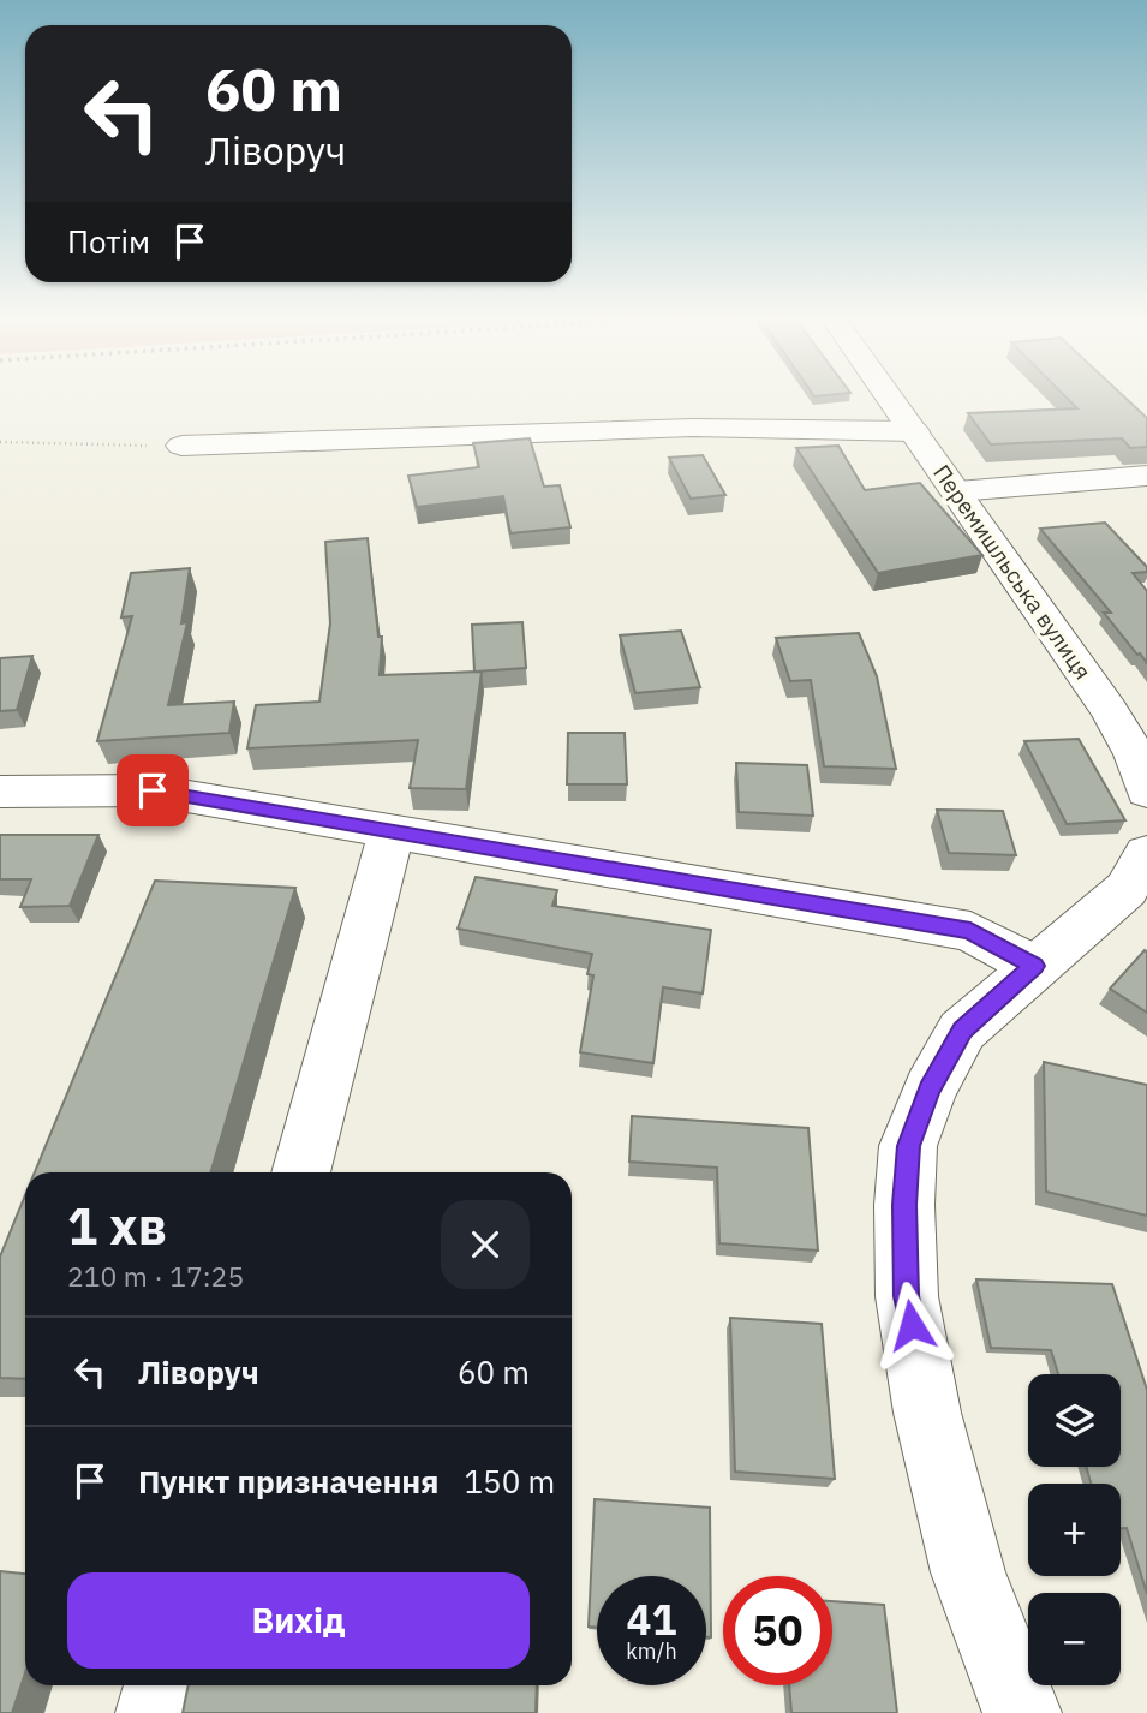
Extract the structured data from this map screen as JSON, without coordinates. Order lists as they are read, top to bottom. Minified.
{"streets":{"street":["Перемишльська вулиця"]},"page":{"turn":["60 m","Ліворуч"],"then":"Потім","heading":["1 хв","210 m · 17:25"],"list":[{"name":"Ліворуч","value":"60 m"},{"name":"Пункт призначення","value":"150 m"}],"map_buttons":["+","−"],"buttons":"Вихід","speed":"41 km/h","limit":"50"}}
